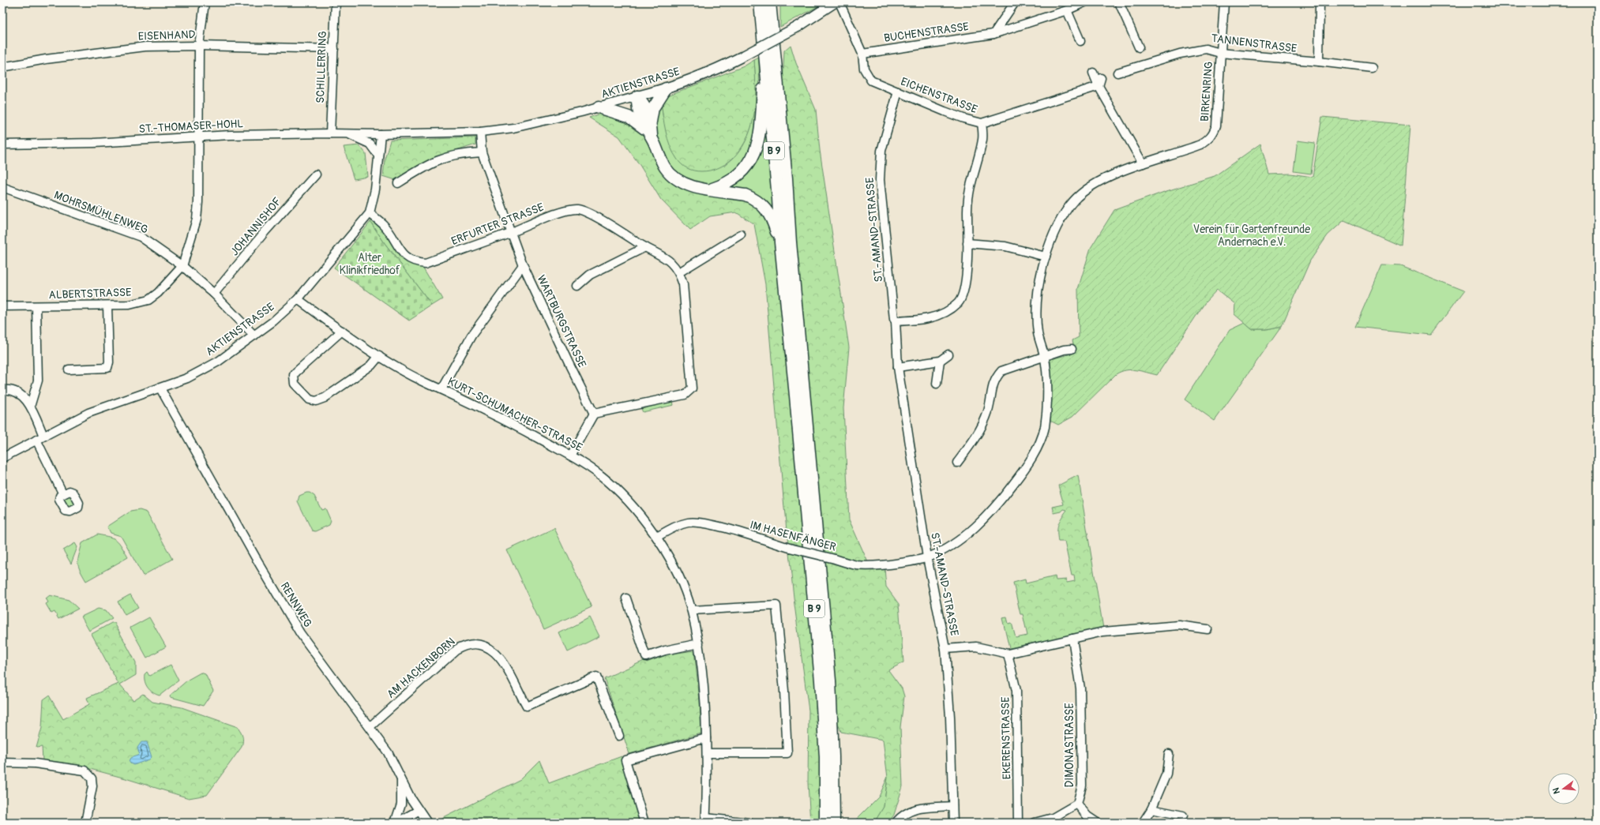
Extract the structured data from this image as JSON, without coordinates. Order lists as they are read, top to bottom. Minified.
{"streets":{"highway":["B 9"],"main road":["AKTIENSTRASSE"],"street":["BUCHENSTRASSE","EISENHAND","TANNENSTRASSE","SCHILLERRING","BIRKENRING","EICHENSTRASSE","ST.-THOMASER-HOHL","MOHRSMÜHLENWEG","ERFURTER STRASSE","JOHANNISHOF","ST.-AMAND-STRASSE","ALBERTSTRASSE","WARTBURGSTRASSE","KURT-SCHUMACHER-STRASSE","IM HASENFÄNGER","RENNWEG","AM HACKENBORN","EKERENSTRASSE","DIMONASTRASSE"]},"crossings":[["BUCHENSTRASSE","EICHENSTRASSE"],["EISENHAND","SCHILLERRING"],["TANNENSTRASSE","BIRKENRING"],["SCHILLERRING","ST.-THOMASER-HOHL"],["AKTIENSTRASSE","ST.-THOMASER-HOHL"],["AKTIENSTRASSE","MOHRSMÜHLENWEG"],["AKTIENSTRASSE","ERFURTER STRASSE"],["AKTIENSTRASSE","KURT-SCHUMACHER-STRASSE"],["AKTIENSTRASSE","RENNWEG"],["BIRKENRING","IM HASENFÄNGER"],["EICHENSTRASSE","ST.-AMAND-STRASSE"],["MOHRSMÜHLENWEG","JOHANNISHOF"],["MOHRSMÜHLENWEG","ALBERTSTRASSE"],["ERFURTER STRASSE","WARTBURGSTRASSE"],["ST.-AMAND-STRASSE","IM HASENFÄNGER"],["KURT-SCHUMACHER-STRASSE","IM HASENFÄNGER"],["RENNWEG","AM HACKENBORN"]],"parks":["Verein für Gartenfreunde Andernach e.V.","Alter Klinikfriedhof"],"north":"left"}
